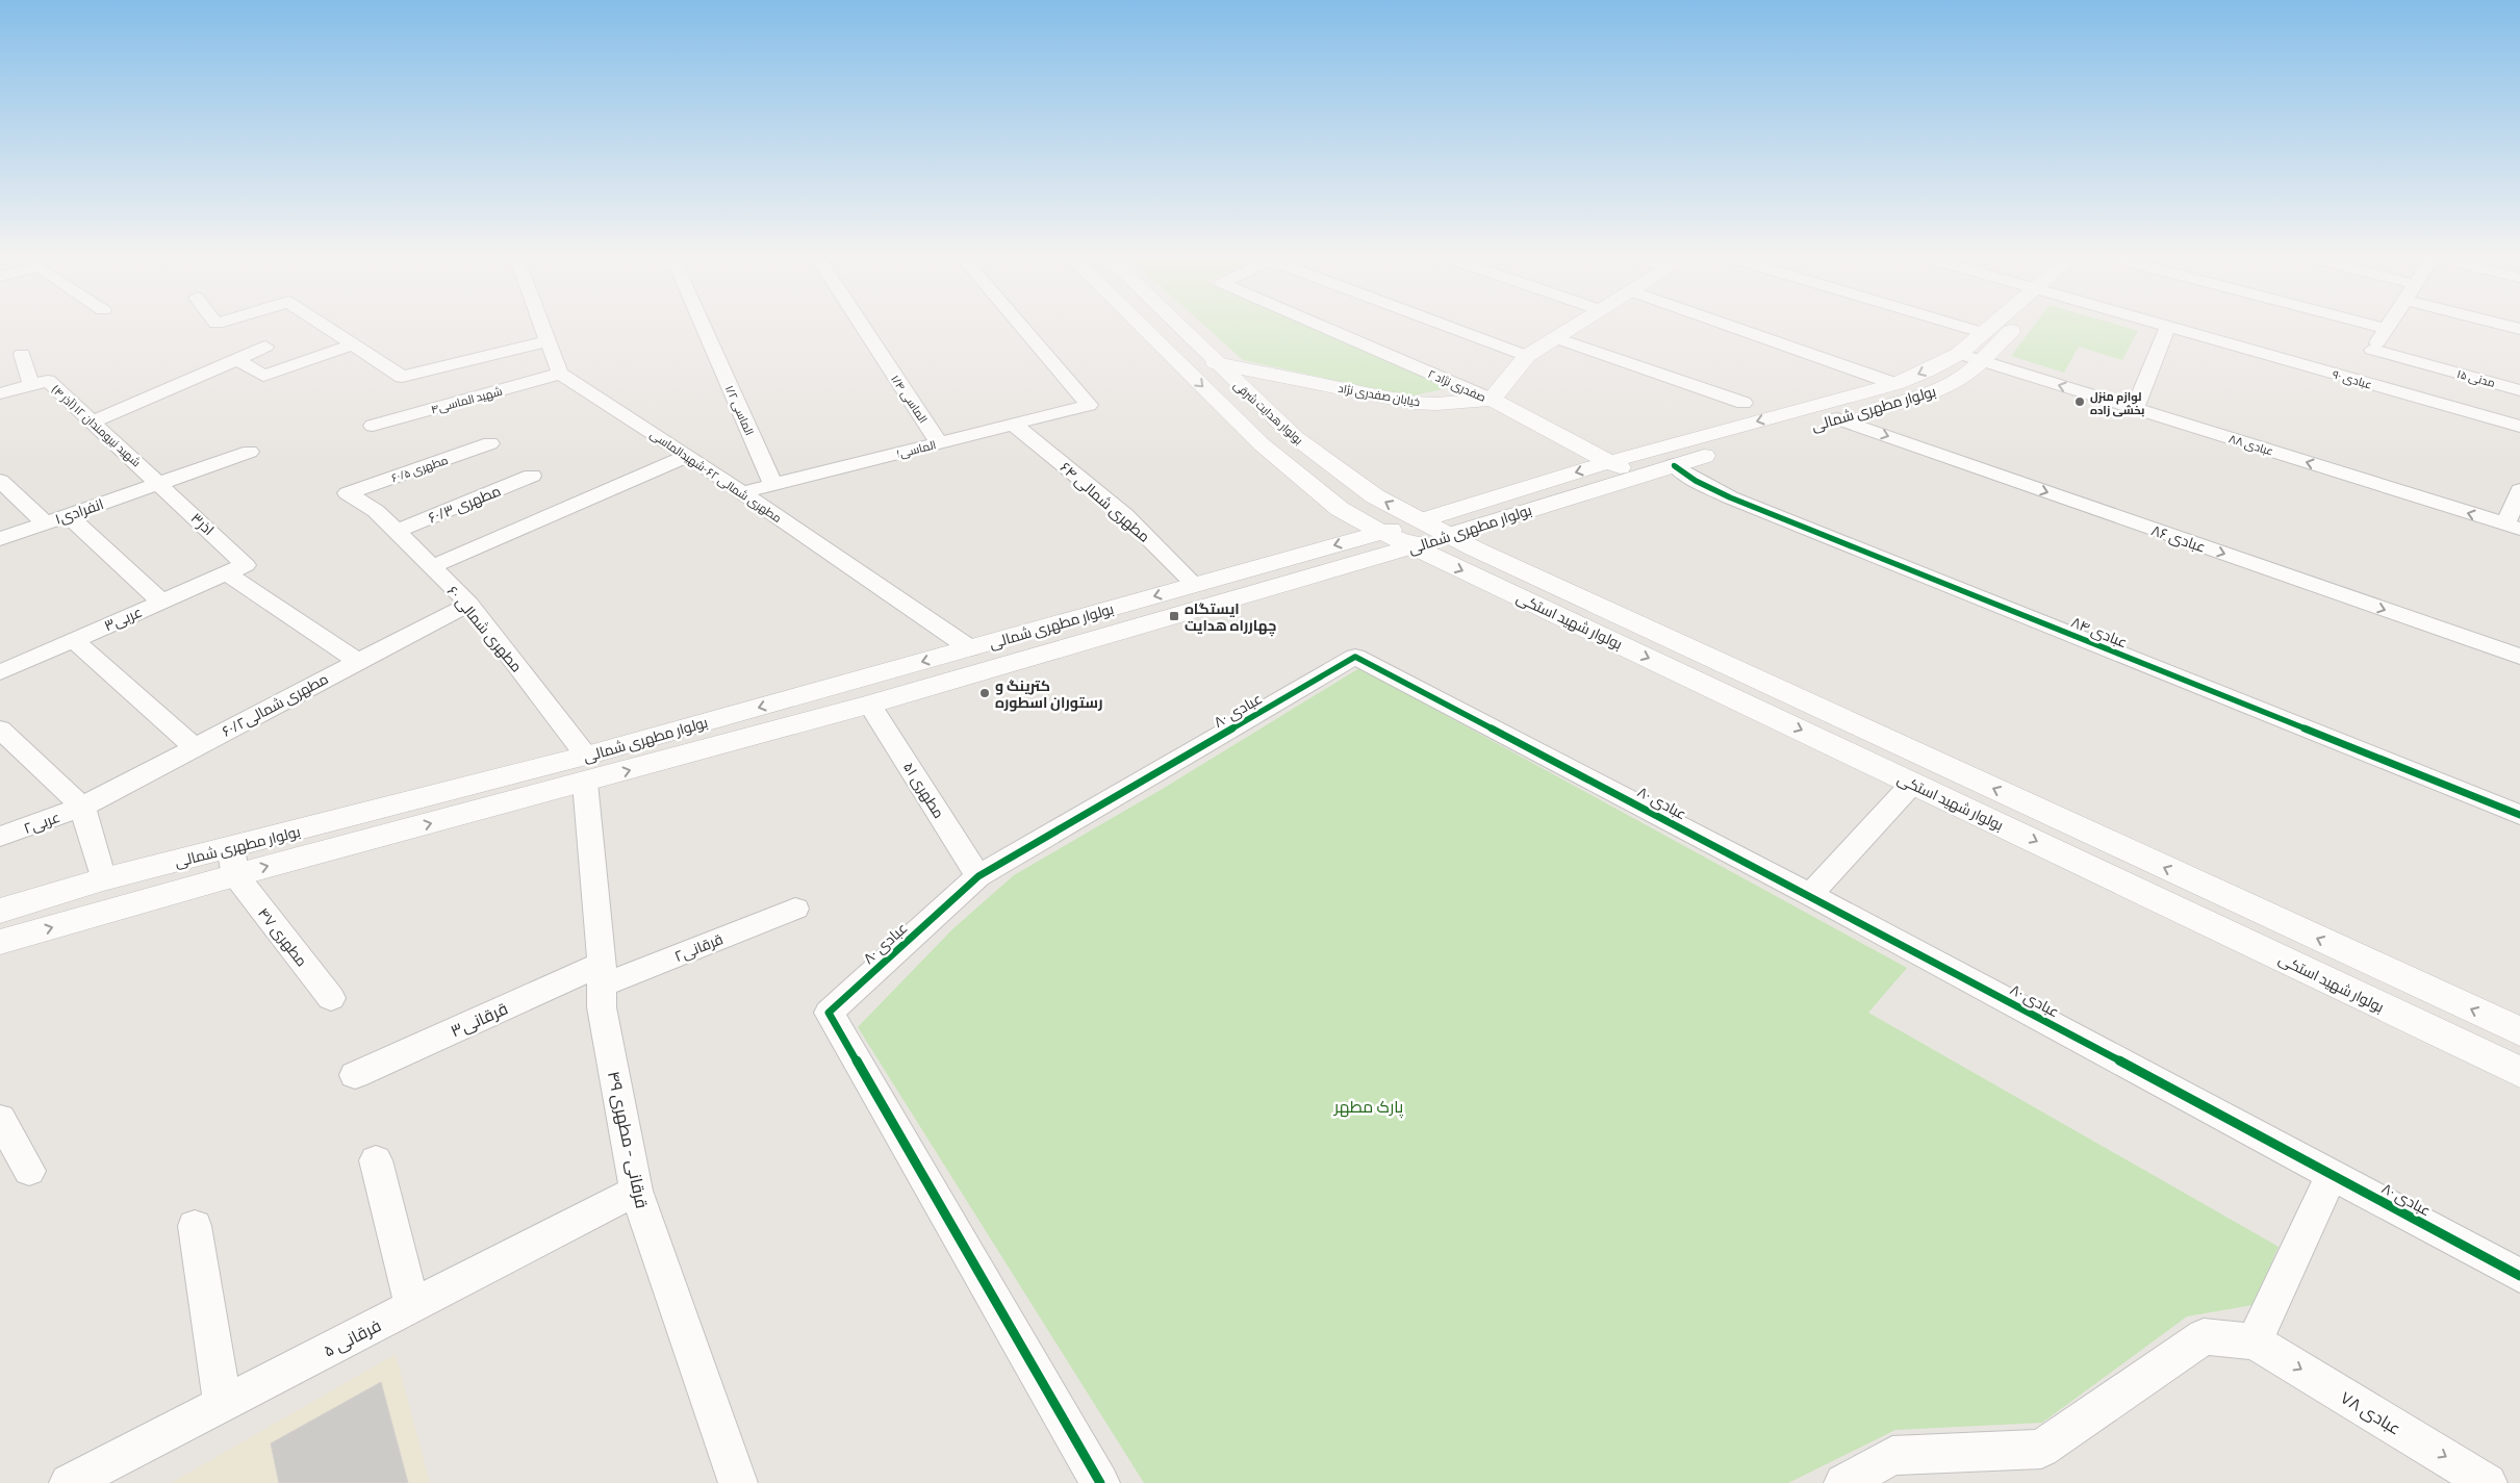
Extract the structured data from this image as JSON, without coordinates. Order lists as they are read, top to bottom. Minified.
{"streets":{"main road":["خیابان صفدری نژاد","بولوار مطهری شمالی","بولوار هدایت شرقی","بولوار شهید استکی"],"street":["مدنی ۱۵","عبادی ۹۰","صفدری نژاد ۲","الماسی ۱/۴","شهید الماسی۴","الماسی ۱/۲","شهید نیرومندان ۱۲ (آذر ۴)","عبادی ۸۸","الماسی۱","مطهری ۶۰/۵","مطهری شمالی ۶۲-شهیدالماسی","مطهری شمالی ۶۴","مطهری ۶۰/۳","انفرادی۱","اذر۳","عبادی ۸۶","عربی۳","مطهری شمالی ۶۰","عبادی ۸۴","مطهری شمالی۶۰/۲","عبادی ۸۰","مطهری ۵۱","عربی۲","مطهری ۴۷","قرقانی۲","قرقانی۳","قرقانی - مطهری ۴۹","فرقانی ۵","عبادی ۷۸"]},"crossings":[["صفدری نژاد ۲","خیابان صفدری نژاد"],["خیابان صفدری نژاد","بولوار هدایت شرقی"],["الماسی ۱/۴","الماسی۱"],["شهید الماسی۴","مطهری شمالی ۶۲-شهیدالماسی"],["بولوار مطهری شمالی","بولوار هدایت شرقی"],["بولوار مطهری شمالی","عبادی ۸۸"],["بولوار مطهری شمالی","مطهری شمالی ۶۲-شهیدالماسی"],["بولوار مطهری شمالی","مطهری شمالی ۶۴"],["بولوار مطهری شمالی","عبادی ۸۶"],["بولوار مطهری شمالی","بولوار شهید استکی"],["بولوار مطهری شمالی","مطهری شمالی ۶۰"],["بولوار مطهری شمالی","عبادی ۸۴"],["بولوار مطهری شمالی","مطهری ۵۱"],["بولوار مطهری شمالی","مطهری ۴۷"],["بولوار مطهری شمالی","قرقانی - مطهری ۴۹"],["الماسی ۱/۲","الماسی۱"],["بولوار هدایت شرقی","بولوار شهید استکی"],["شهید نیرومندان ۱۲ (آذر ۴)","انفرادی۱"],["شهید نیرومندان ۱۲ (آذر ۴)","اذر۳"],["الماسی۱","مطهری شمالی ۶۲-شهیدالماسی"],["الماسی۱","مطهری شمالی ۶۴"],["مطهری ۶۰/۵","مطهری شمالی ۶۰"],["مطهری ۶۰/۳","مطهری شمالی ۶۰"],["انفرادی۱","اذر۳"],["اذر۳","عربی۳"],["اذر۳","مطهری شمالی۶۰/۲"],["مطهری شمالی ۶۰","مطهری شمالی۶۰/۲"],["مطهری شمالی ۶۰","قرقانی - مطهری ۴۹"],["مطهری شمالی۶۰/۲","عربی۲"],["عبادی ۸۰","مطهری ۵۱"],["قرقانی۲","قرقانی۳"],["قرقانی۲","قرقانی - مطهری ۴۹"],["قرقانی۳","قرقانی - مطهری ۴۹"],["قرقانی - مطهری ۴۹","فرقانی ۵"]],"one_way":["عبادی ۸۸","عبادی ۸۶","عبادی ۷۸"],"parks":["پارک مطهر"],"places":{"other":["لوازم منزل بخشی زاده","کترینگ و رستوران اسطوره"],"transit":["ایستگاه چهارراه هدایت"]}}
